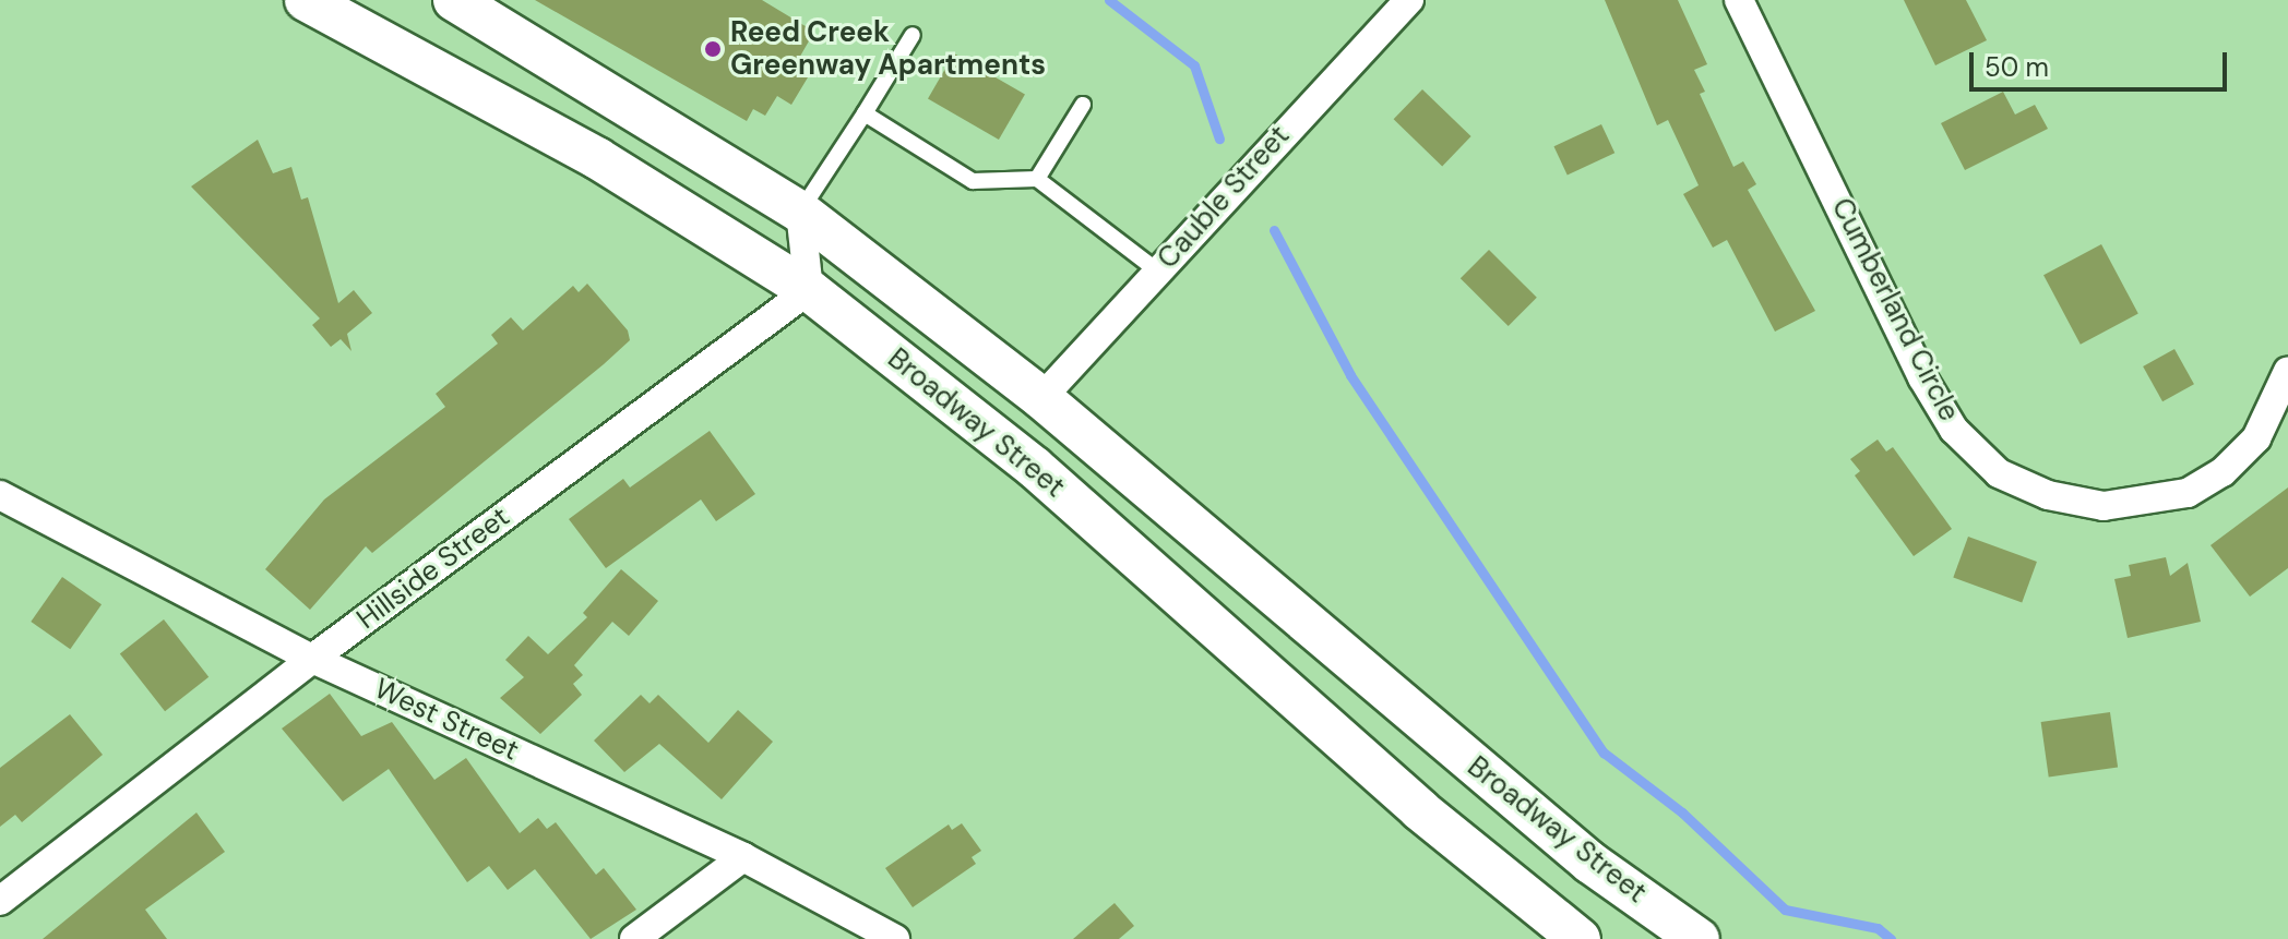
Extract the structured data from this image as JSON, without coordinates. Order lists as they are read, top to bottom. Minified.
{"streets":{"main road":["Broadway Street"],"street":["Cauble Street","Cumberland Circle","Hillside Street","West Street"]},"crossings":[["Cauble Street","Broadway Street"],["Broadway Street","Hillside Street"],["Hillside Street","West Street"]],"places":["Reed Creek Greenway Apartments"],"scale_bar":"50 m"}
